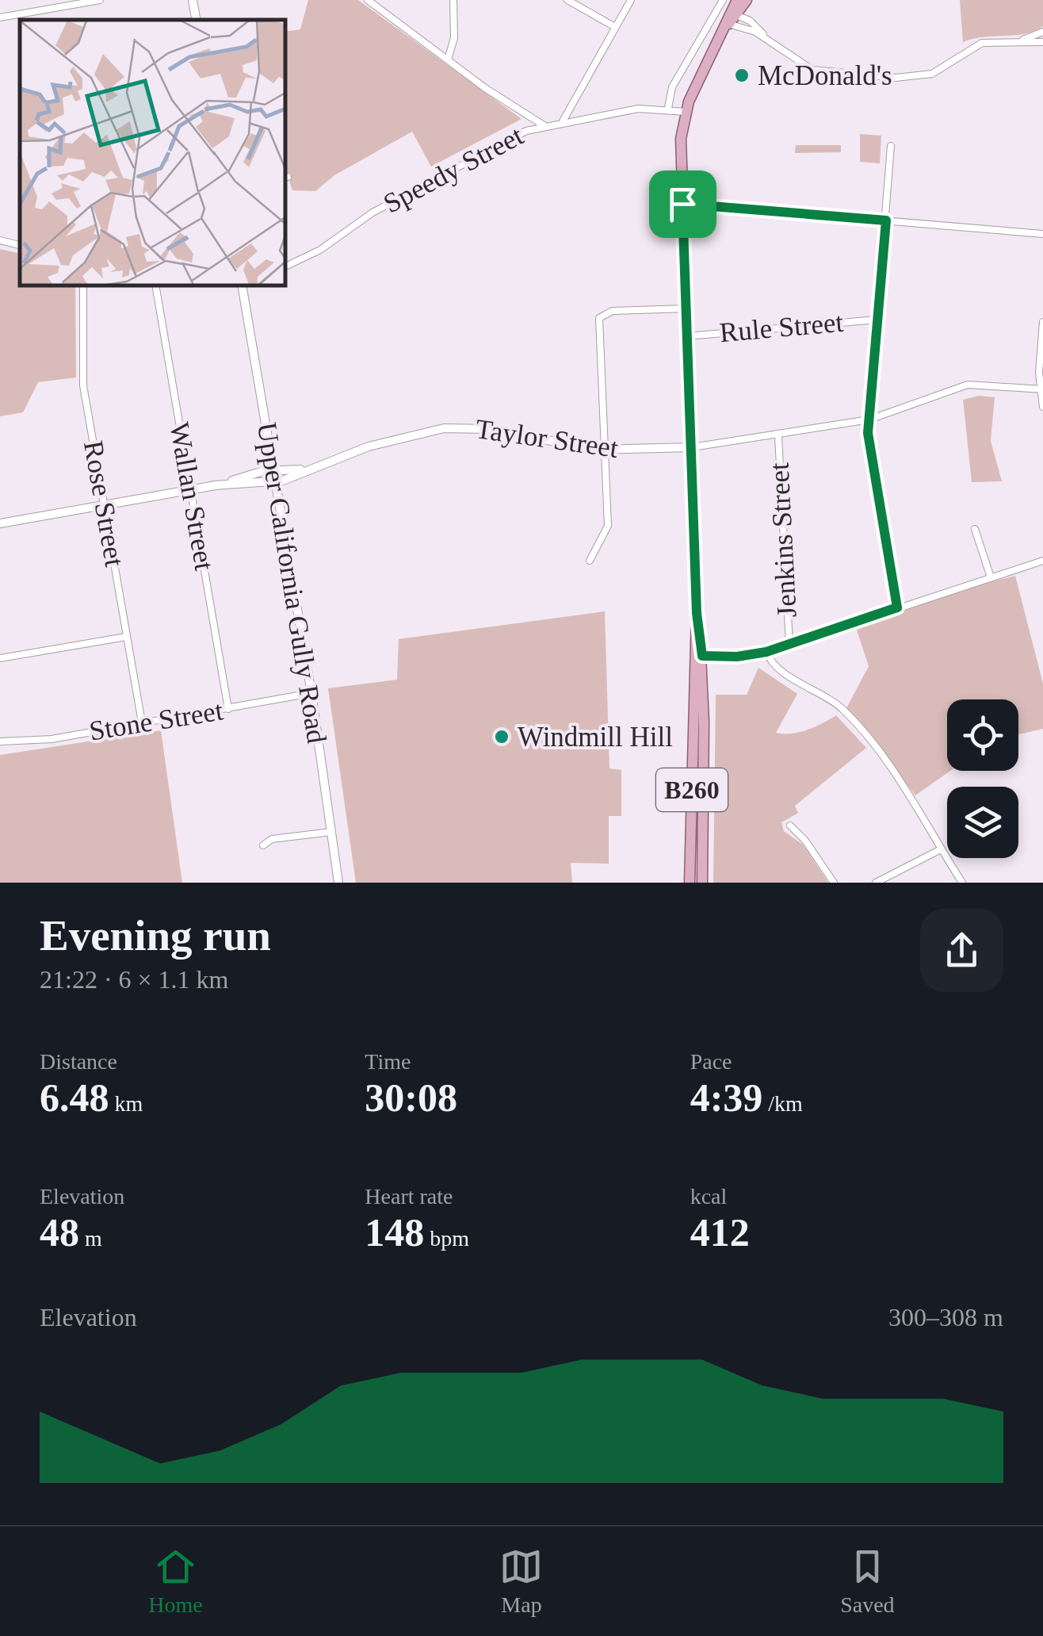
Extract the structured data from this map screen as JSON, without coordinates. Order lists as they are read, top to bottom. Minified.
{"streets":{"main road":["B260"],"street":["Speedy Street","Rule Street","Taylor Street","Wallan Street","Rose Street","Jenkins Street","Upper California Gully Road","Stone Street"]},"crossings":[["Speedy Street","B260"],["Rule Street","B260"],["Taylor Street","Wallan Street"],["Taylor Street","Rose Street"],["Taylor Street","Upper California Gully Road"],["Taylor Street","B260"],["Wallan Street","Stone Street"],["Rose Street","Stone Street"],["Upper California Gully Road","Stone Street"]],"places":["McDonald's","Windmill Hill"],"page":{"heading":["Evening run","21:22 · 6 × 1.1 km"],"stats":[["Distance","6.48 km"],["Time","30:08"],["Pace","4:39 /km"],["Elevation","48 m"],["Heart rate","148 bpm"],["kcal","412"]],"chart":["Elevation","300–308 m"],"tabs":["Home","Map","Saved"]}}
